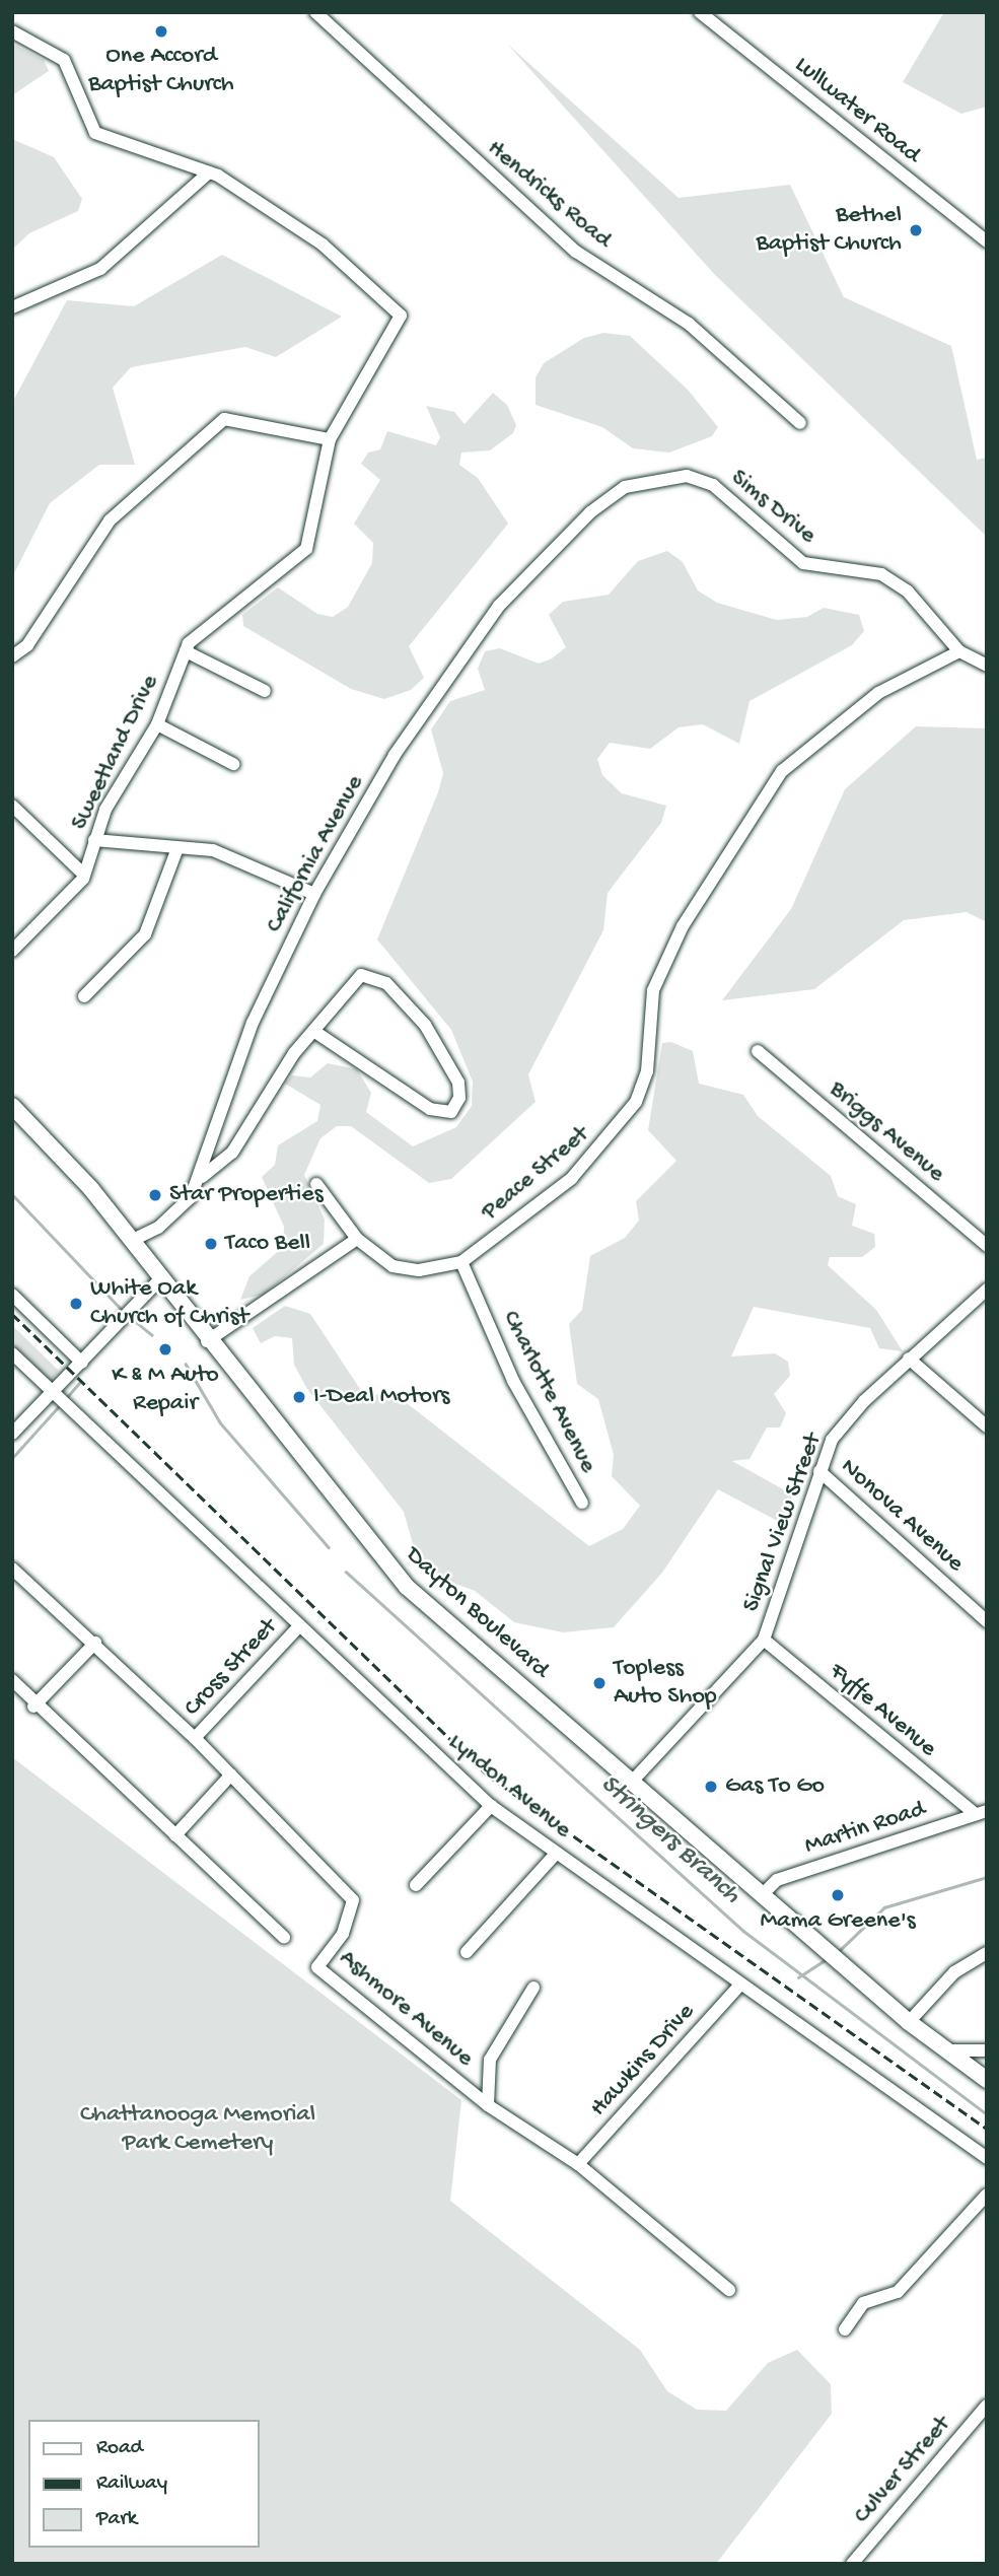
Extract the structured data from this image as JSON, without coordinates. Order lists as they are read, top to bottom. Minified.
{"streets":{"main road":["Dayton Boulevard"],"street":["Lullwater Road","Hendricks Road","Sims Drive","Sweetland Drive","California Avenue","Briggs Avenue","Peace Street","Charlotte Avenue","Nonova Avenue","Signal View Street","Cross Street","Fyffe Avenue","Lyndon Avenue","Martin Road","Ashmore Avenue","Hawkins Drive","Culver Street"]},"crossings":[["Sims Drive","California Avenue"],["Sims Drive","Peace Street"],["California Avenue","Dayton Boulevard"],["Peace Street","Charlotte Avenue"],["Nonova Avenue","Signal View Street"],["Signal View Street","Dayton Boulevard"],["Signal View Street","Fyffe Avenue"],["Dayton Boulevard","Martin Road"],["Cross Street","Lyndon Avenue"],["Cross Street","Ashmore Avenue"],["Fyffe Avenue","Martin Road"],["Lyndon Avenue","Hawkins Drive"],["Ashmore Avenue","Hawkins Drive"]],"water":["Stringers Branch"],"parks":["Chattanooga Memorial Park Cemetery"],"places":["One Accord Baptist Church","Bethel Baptist Church","Star Properties","Taco Bell","White Oak Church of Christ","K & M Auto Repair","I-Deal Motors","Topless Auto Shop","Gas To Go","Mama Greene's"],"legend":["Road","Railway","Park"]}
